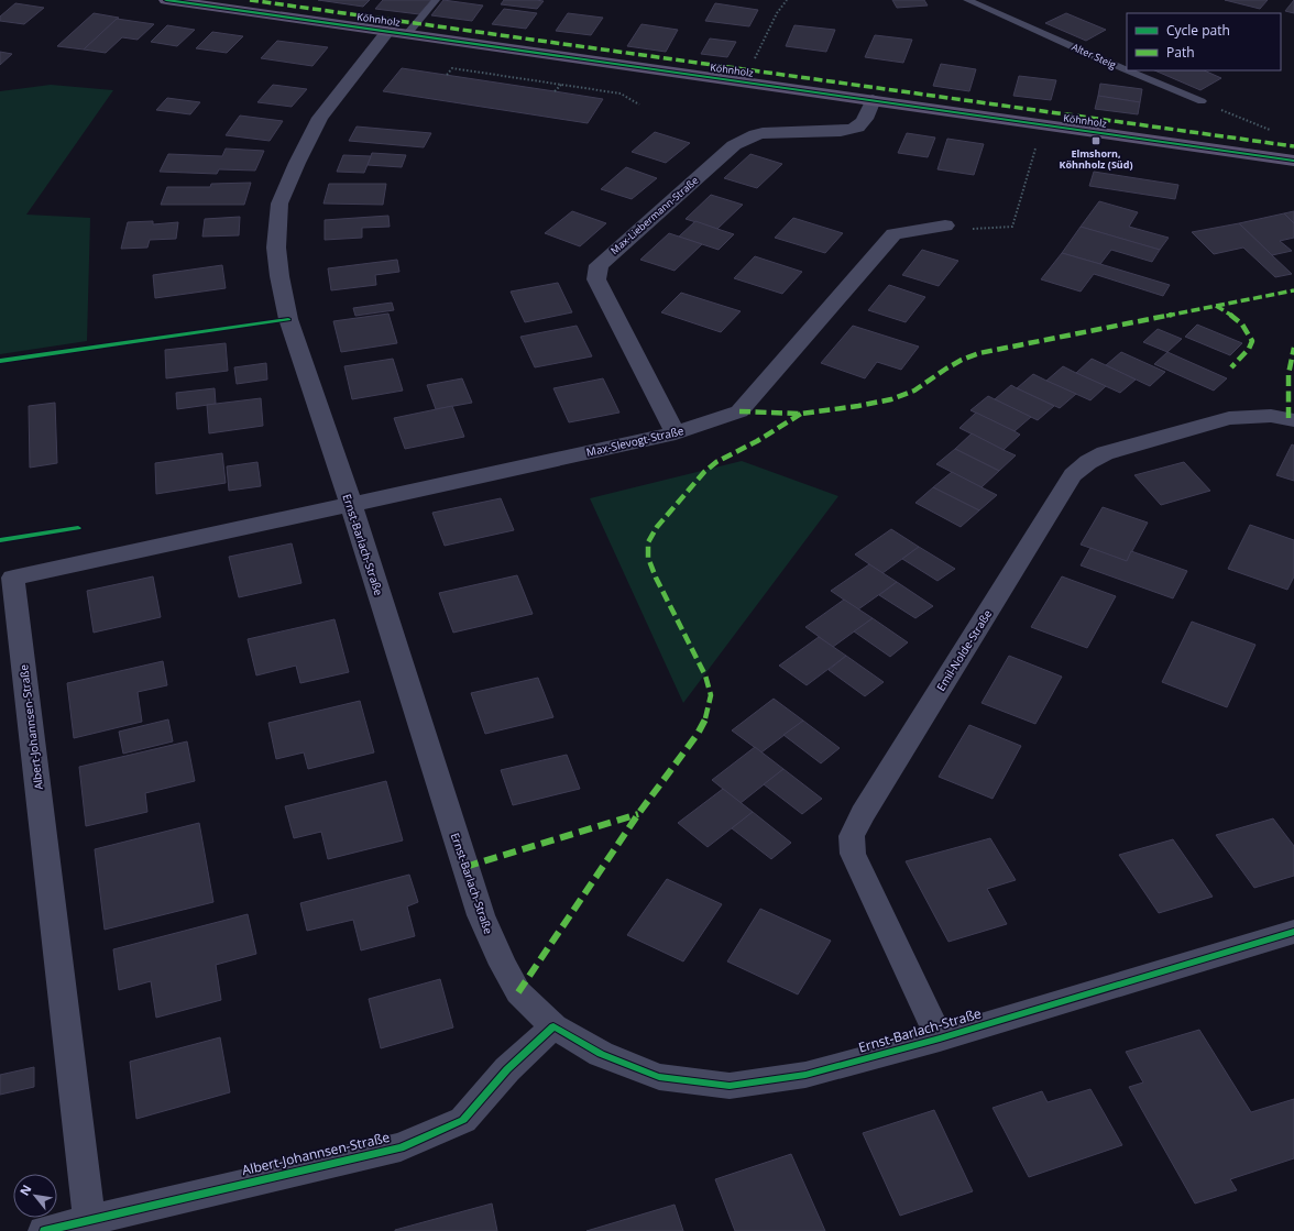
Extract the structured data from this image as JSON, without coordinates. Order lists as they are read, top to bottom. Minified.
{"streets":{"main road":["Köhnholz"],"street":["Max-Liebermann-Straße","Max-Slevogt-Straße","Ernst-Barlach-Straße","Emil-Nolde-Straße","Albert-Johannsen-Straße"],"lane":["Alter Steig"]},"crossings":[["Köhnholz","Max-Liebermann-Straße"],["Köhnholz","Ernst-Barlach-Straße"],["Max-Liebermann-Straße","Max-Slevogt-Straße"],["Max-Slevogt-Straße","Ernst-Barlach-Straße"],["Max-Slevogt-Straße","Albert-Johannsen-Straße"],["Ernst-Barlach-Straße","Emil-Nolde-Straße"],["Ernst-Barlach-Straße","Albert-Johannsen-Straße"]],"places":{"transit":["Elmshorn, Köhnholz (Süd)"]},"legend":["Cycle path","Path"],"north":"top left"}
